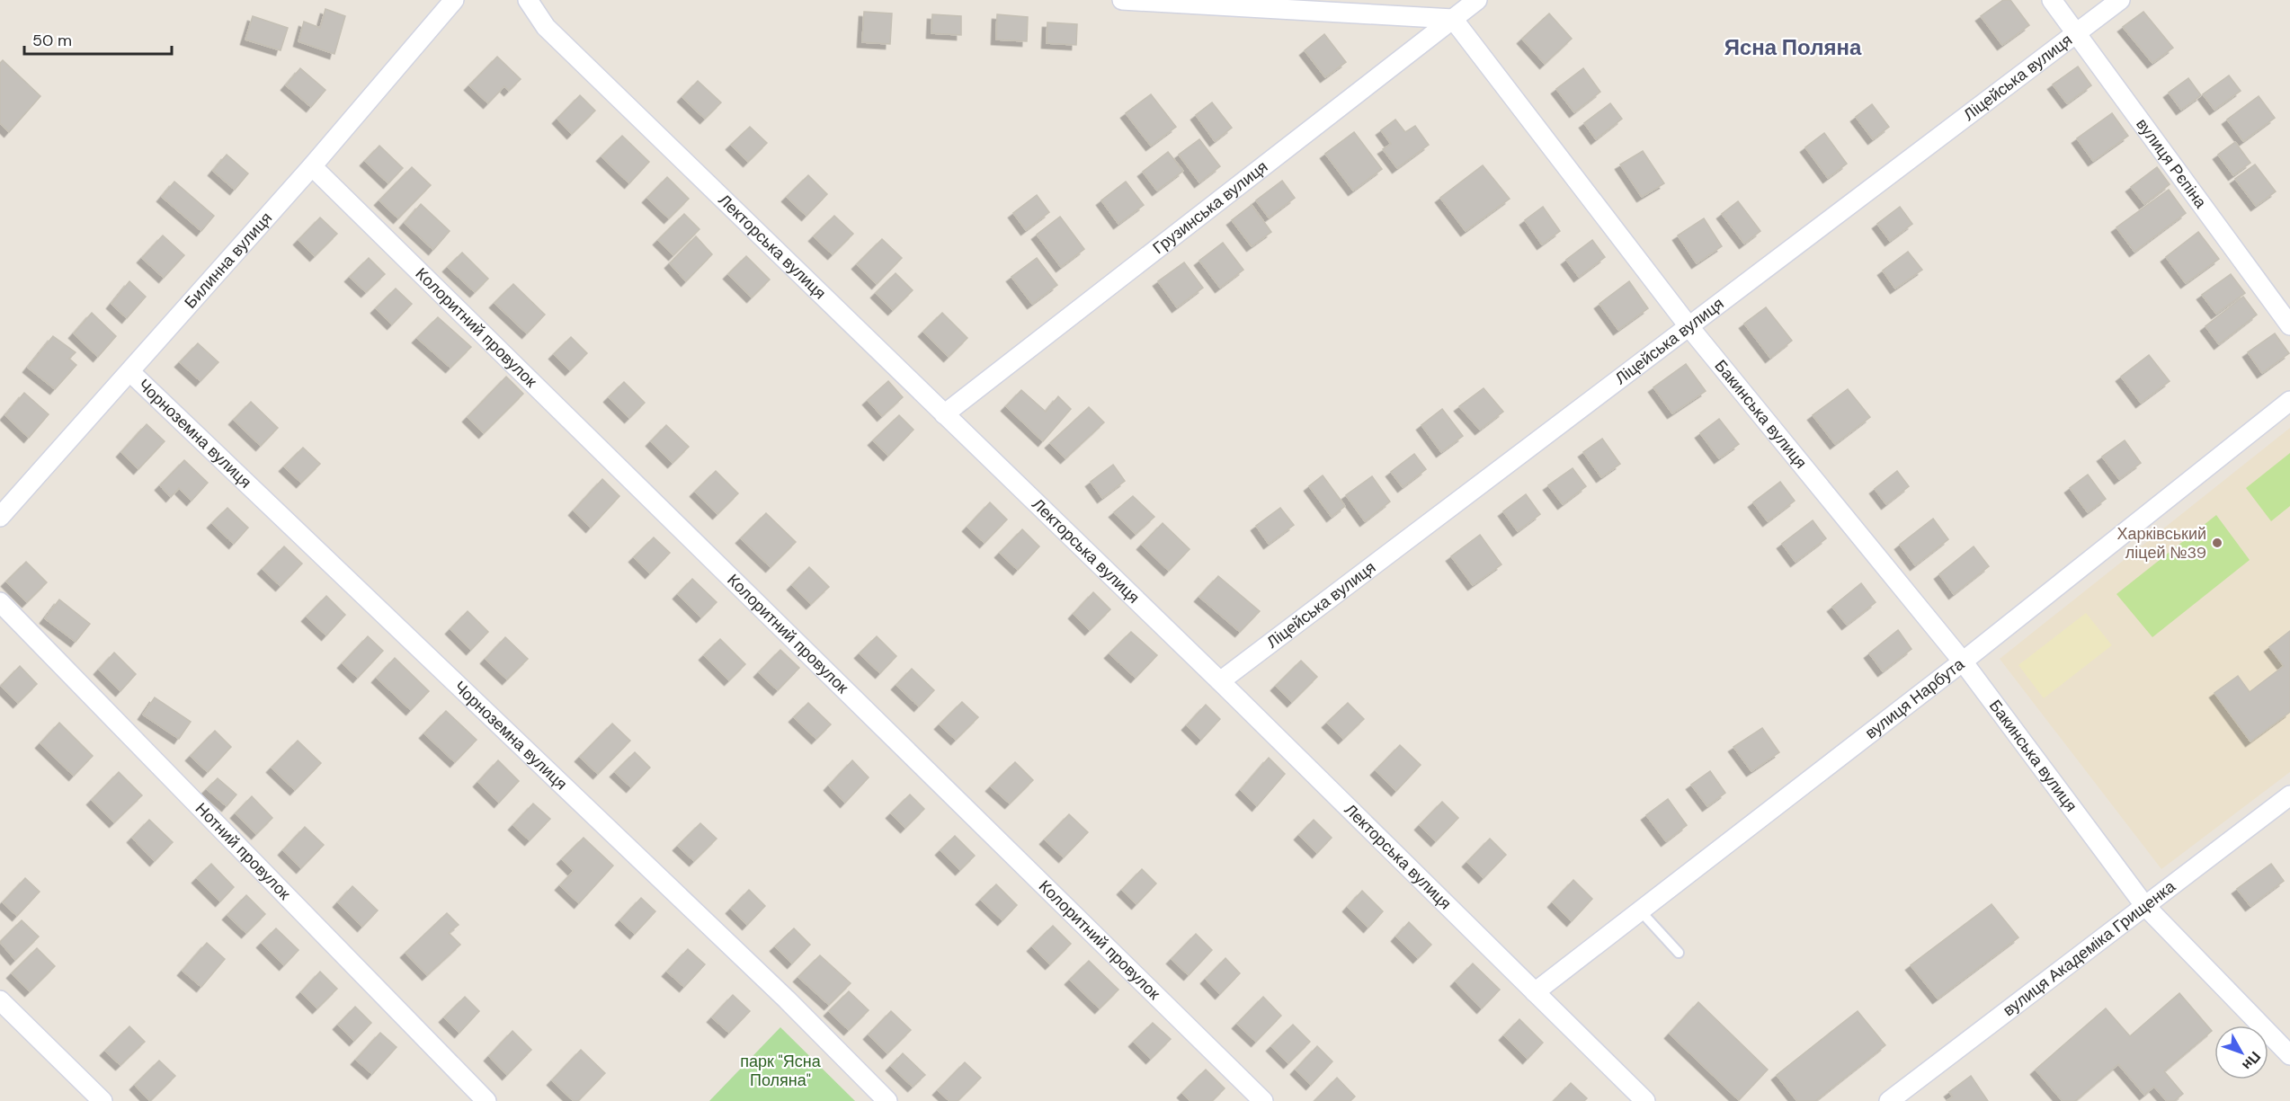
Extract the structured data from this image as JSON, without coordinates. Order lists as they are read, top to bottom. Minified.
{"streets":{"street":["Ліцейська вулиця","вулиця Рєпіна","Грузинська вулиця","Лекторська вулиця","Билинна вулиця","Колоритний провулок","Бакинська вулиця","Чорноземна вулиця","вулиця Нарбута","Нотний провулок","вулиця Академіка Грищенка"]},"crossings":[["Ліцейська вулиця","вулиця Рєпіна"],["Ліцейська вулиця","Лекторська вулиця"],["Ліцейська вулиця","Бакинська вулиця"],["Грузинська вулиця","Лекторська вулиця"],["Грузинська вулиця","Бакинська вулиця"],["Лекторська вулиця","вулиця Нарбута"],["Билинна вулиця","Колоритний провулок"],["Билинна вулиця","Чорноземна вулиця"],["Бакинська вулиця","вулиця Нарбута"],["Бакинська вулиця","вулиця Академіка Грищенка"]],"districts":["Ясна Поляна"],"parks":["парк \"Ясна Поляна\""],"places":["Харківський ліцей №39"],"scale_bar":"50 m","north":"bottom right"}
